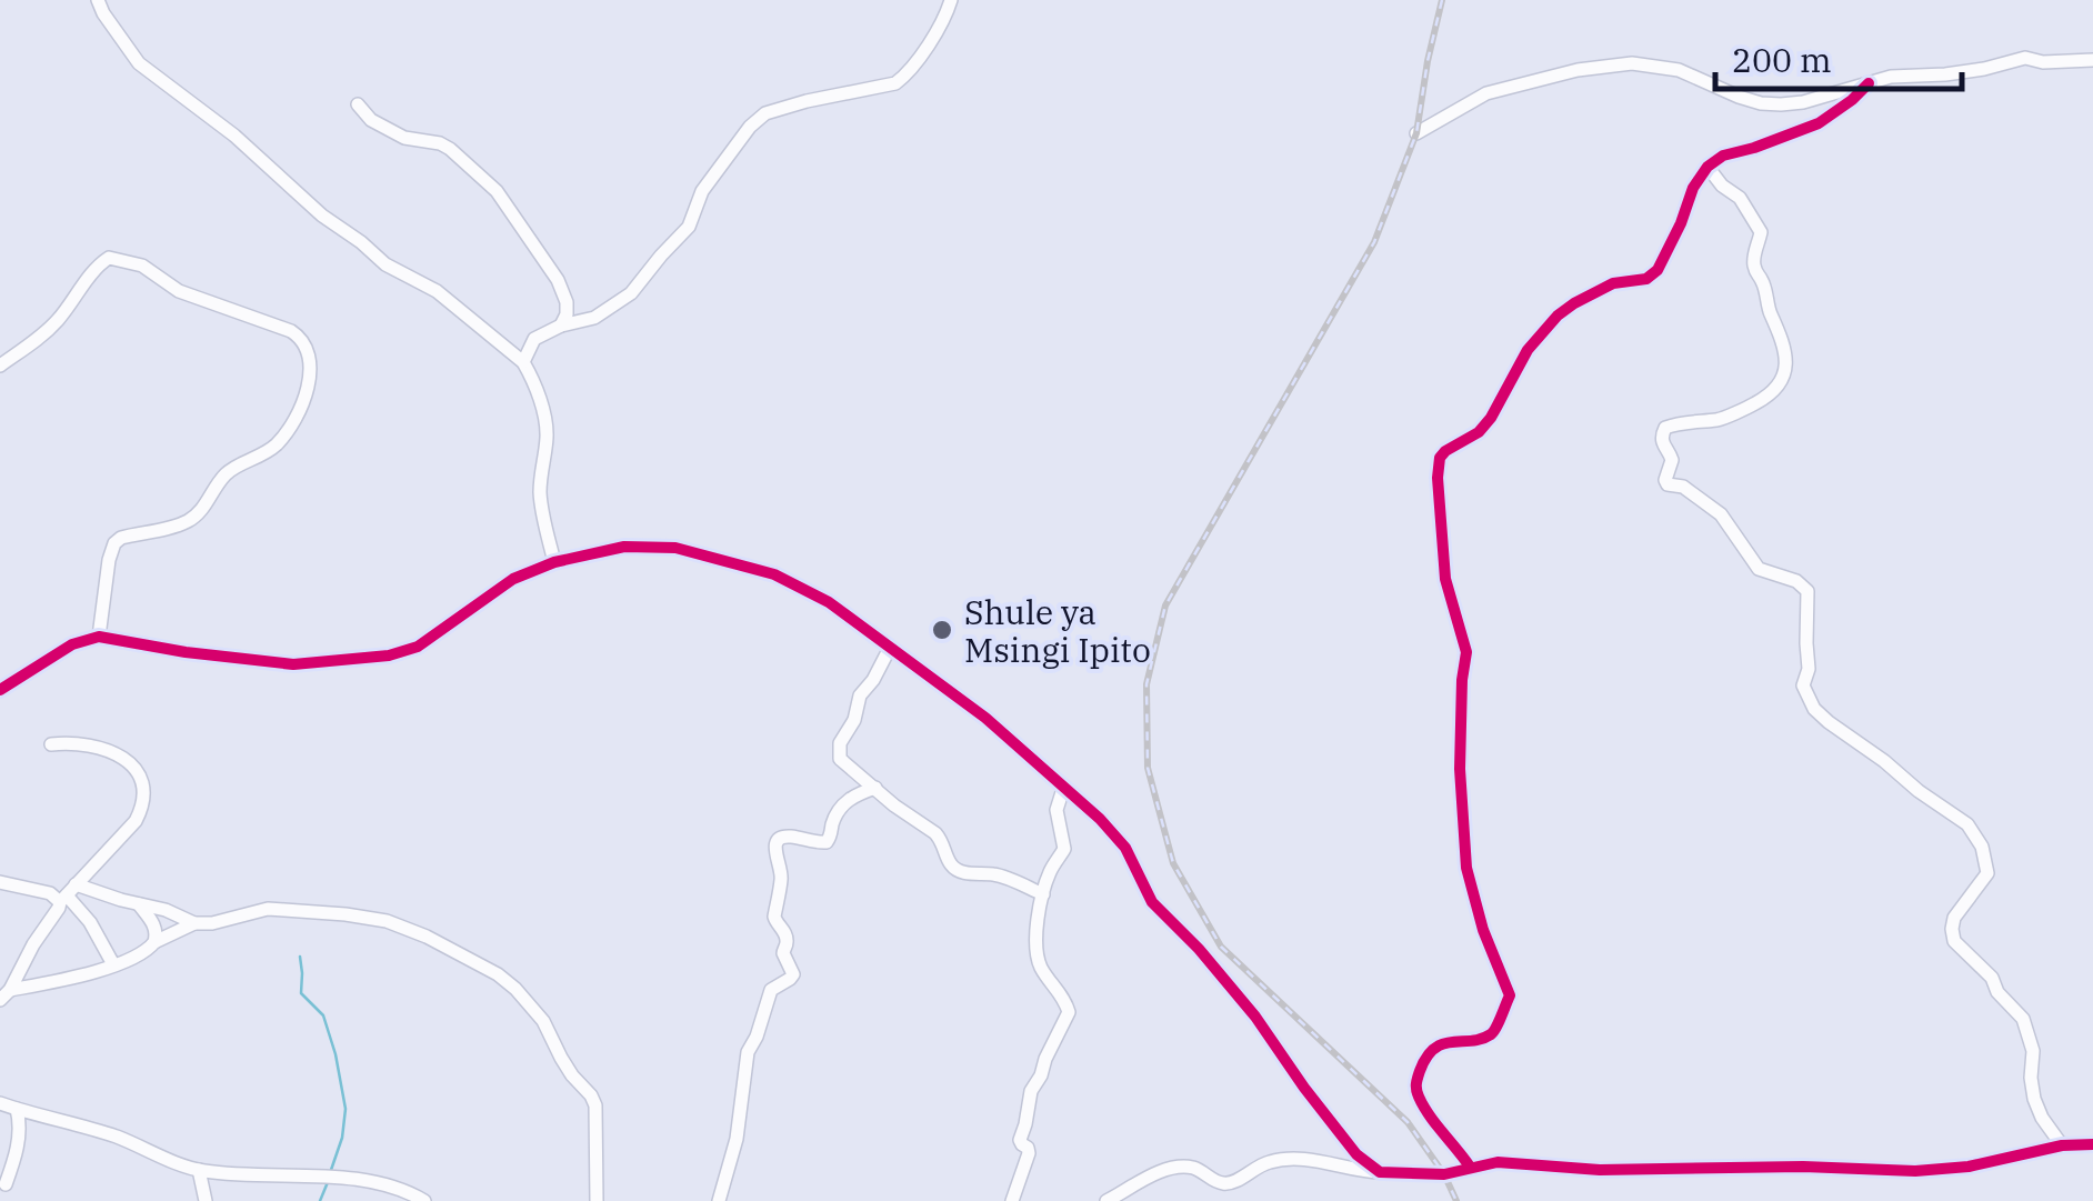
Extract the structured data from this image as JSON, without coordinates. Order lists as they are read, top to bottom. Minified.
{"places":["Shule ya Msingi Ipito"],"scale_bar":"200 m"}
